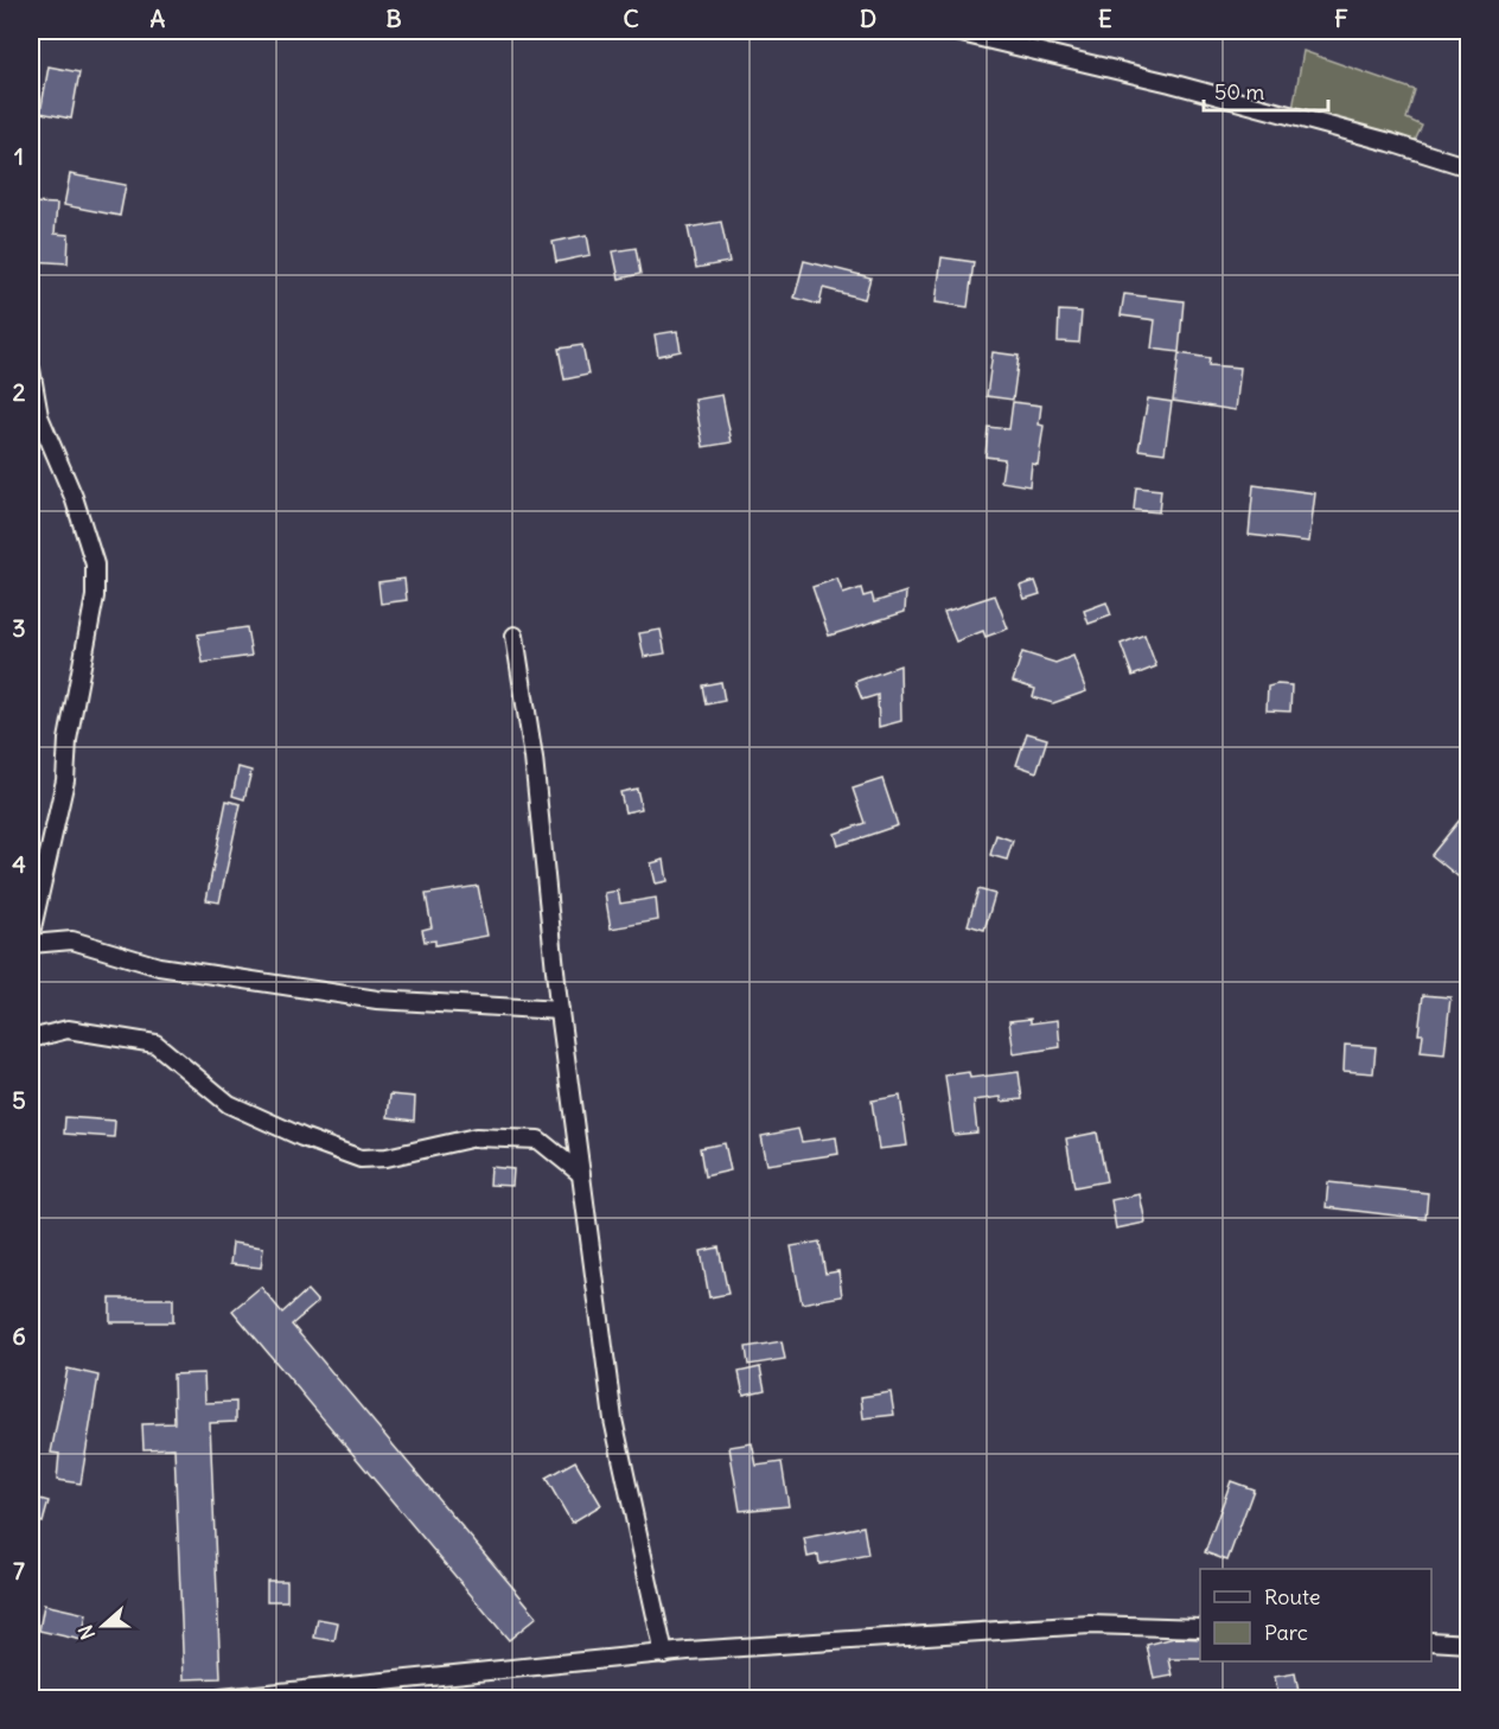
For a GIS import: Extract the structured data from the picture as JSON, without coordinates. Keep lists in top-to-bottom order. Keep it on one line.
{"legend":["Route","Parc"],"scale_bar":"50 m","north":"left","grid":{"columns":["A","B","C","D","E","F"],"rows":["1","2","3","4","5","6","7"]}}
